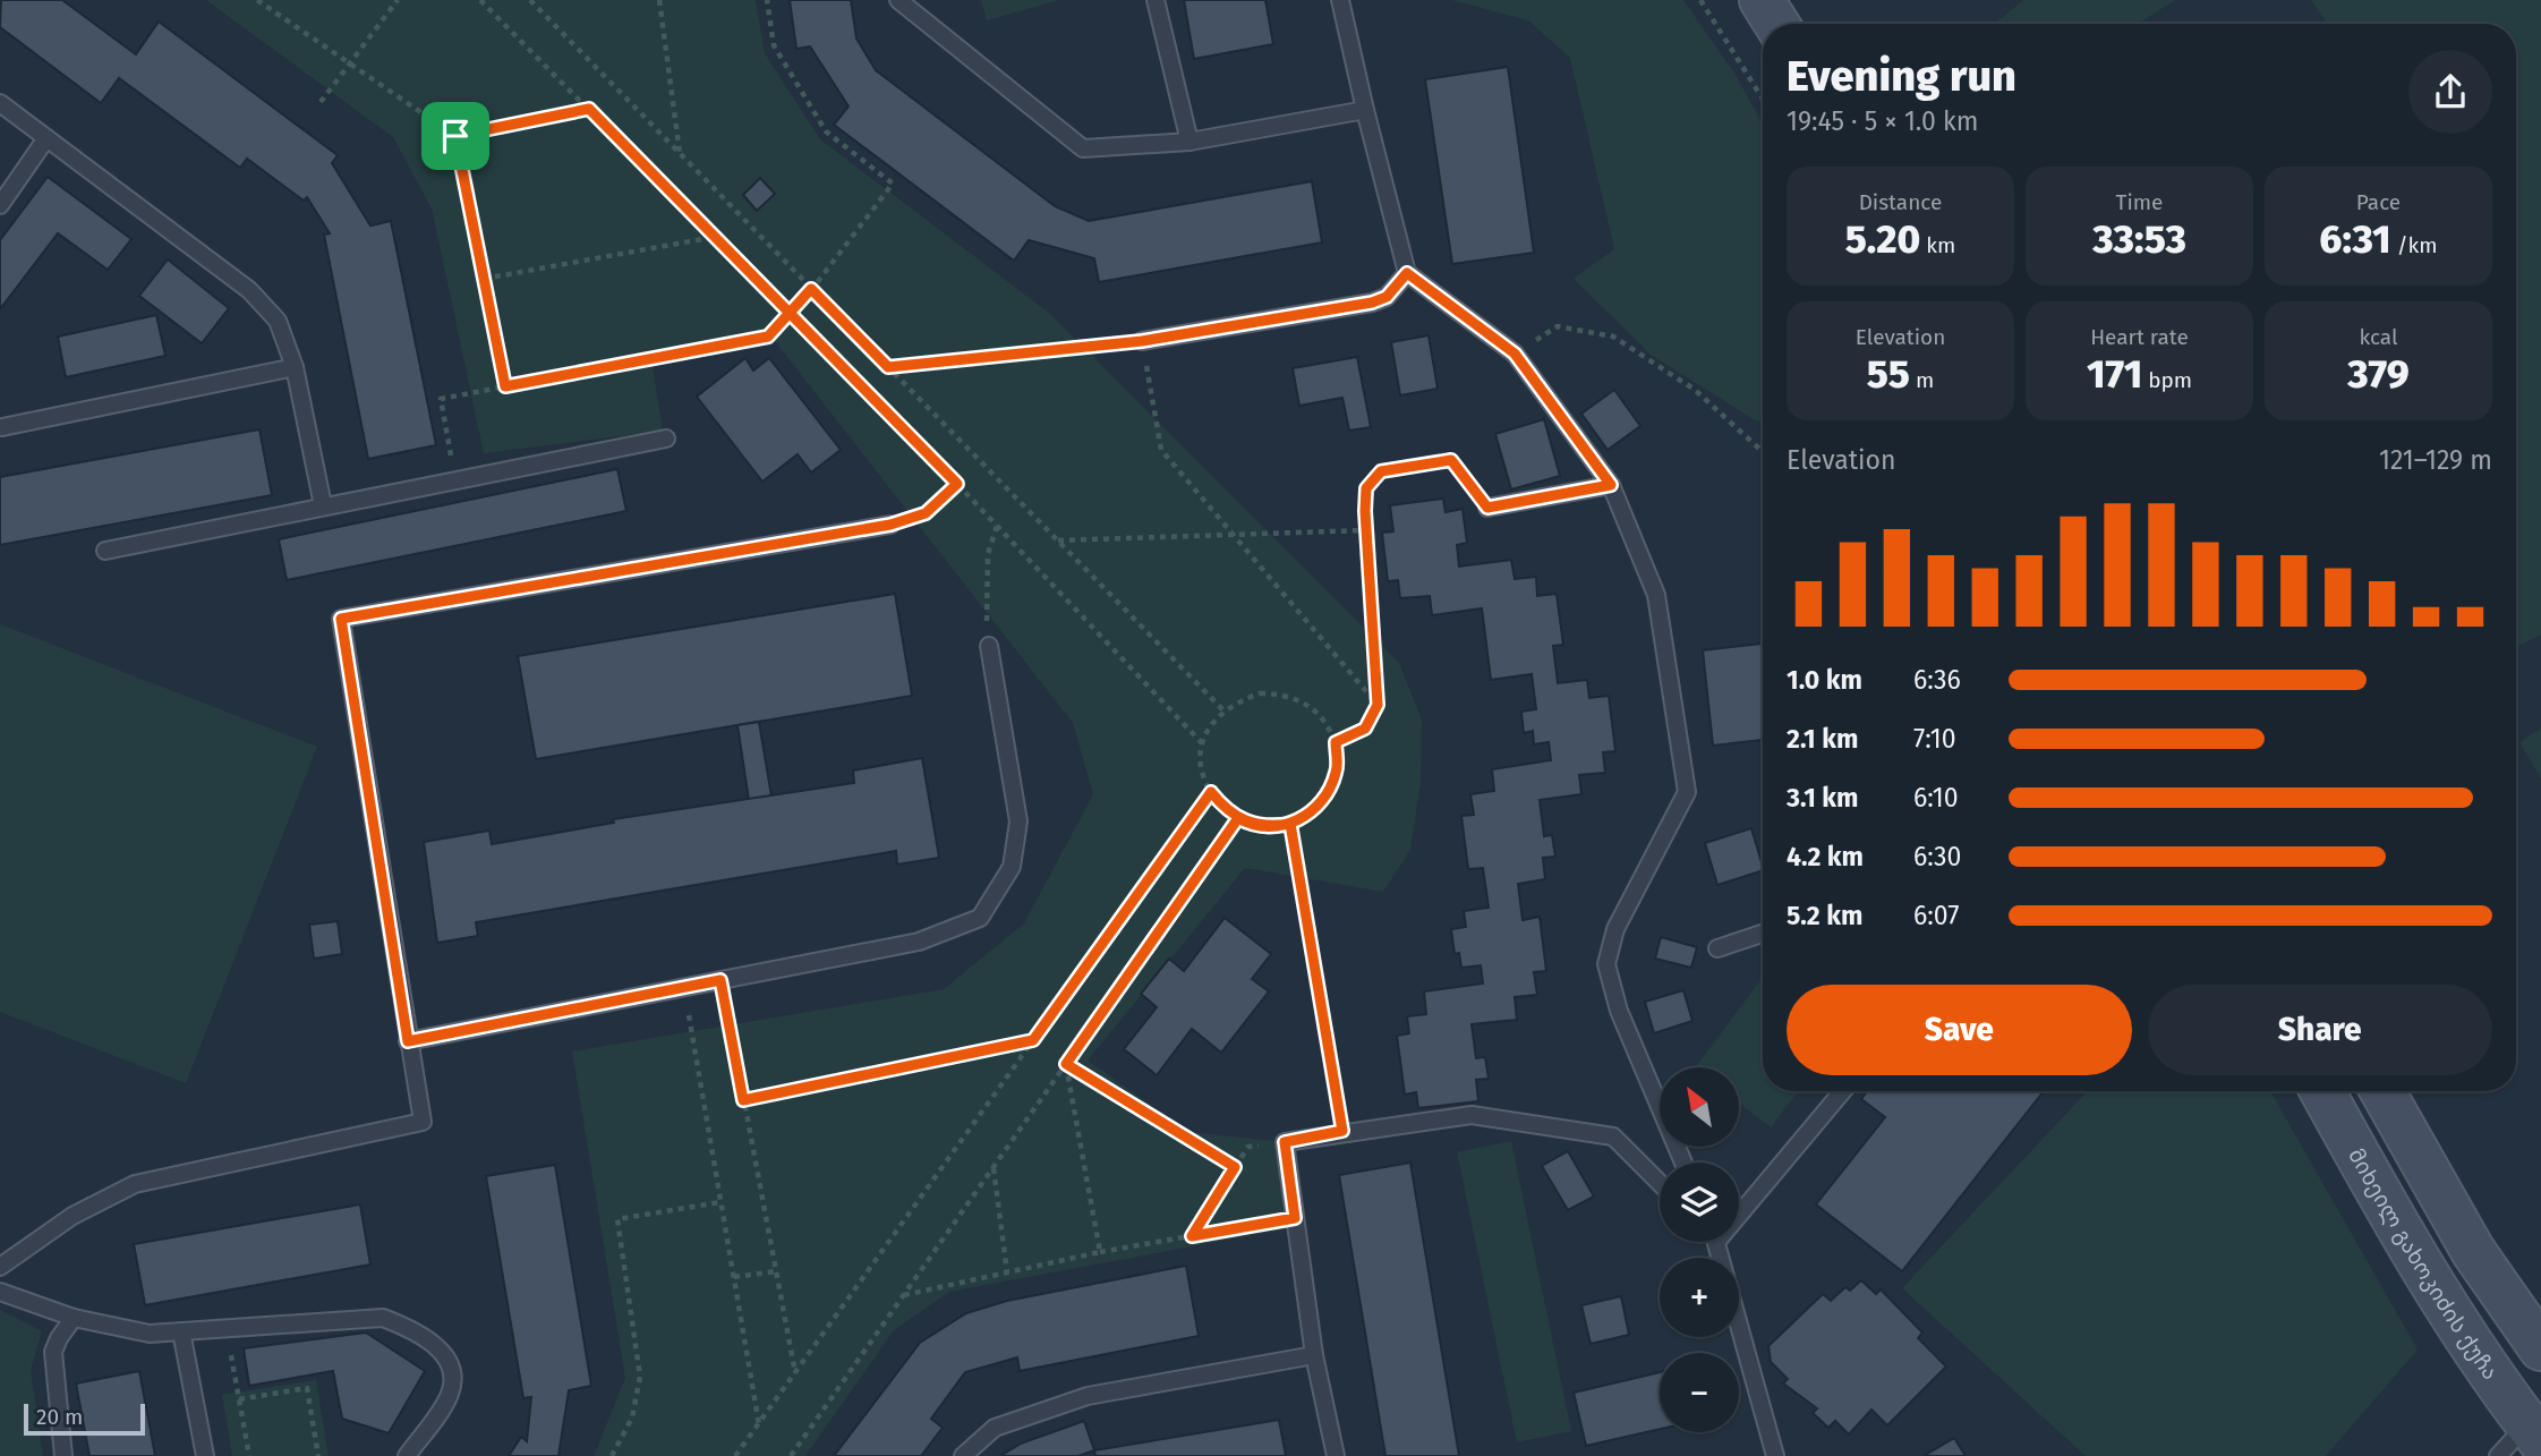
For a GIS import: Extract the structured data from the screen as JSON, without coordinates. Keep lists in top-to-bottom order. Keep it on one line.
{"streets":{"street":["მიხეილ გახოკიძის ქუჩა"]},"scale_bar":"20 m","north":"top left","page":{"heading":["Evening run","19:45 · 5 × 1.0 km"],"stats":[["Distance","5.20 km"],["Time","33:53"],["Pace","6:31 /km"],["Elevation","55 m"],["Heart rate","171 bpm"],["kcal","379"]],"chart":["Elevation","121–129 m"],"list":[{"name":"1.0 km","note":"6:36"},{"name":"2.1 km","note":"7:10"},{"name":"3.1 km","note":"6:10"},{"name":"4.2 km","note":"6:30"},{"name":"5.2 km","note":"6:07"}],"buttons":["Save","Share"],"map_buttons":["+","−"],"scale":"20 m"}}
